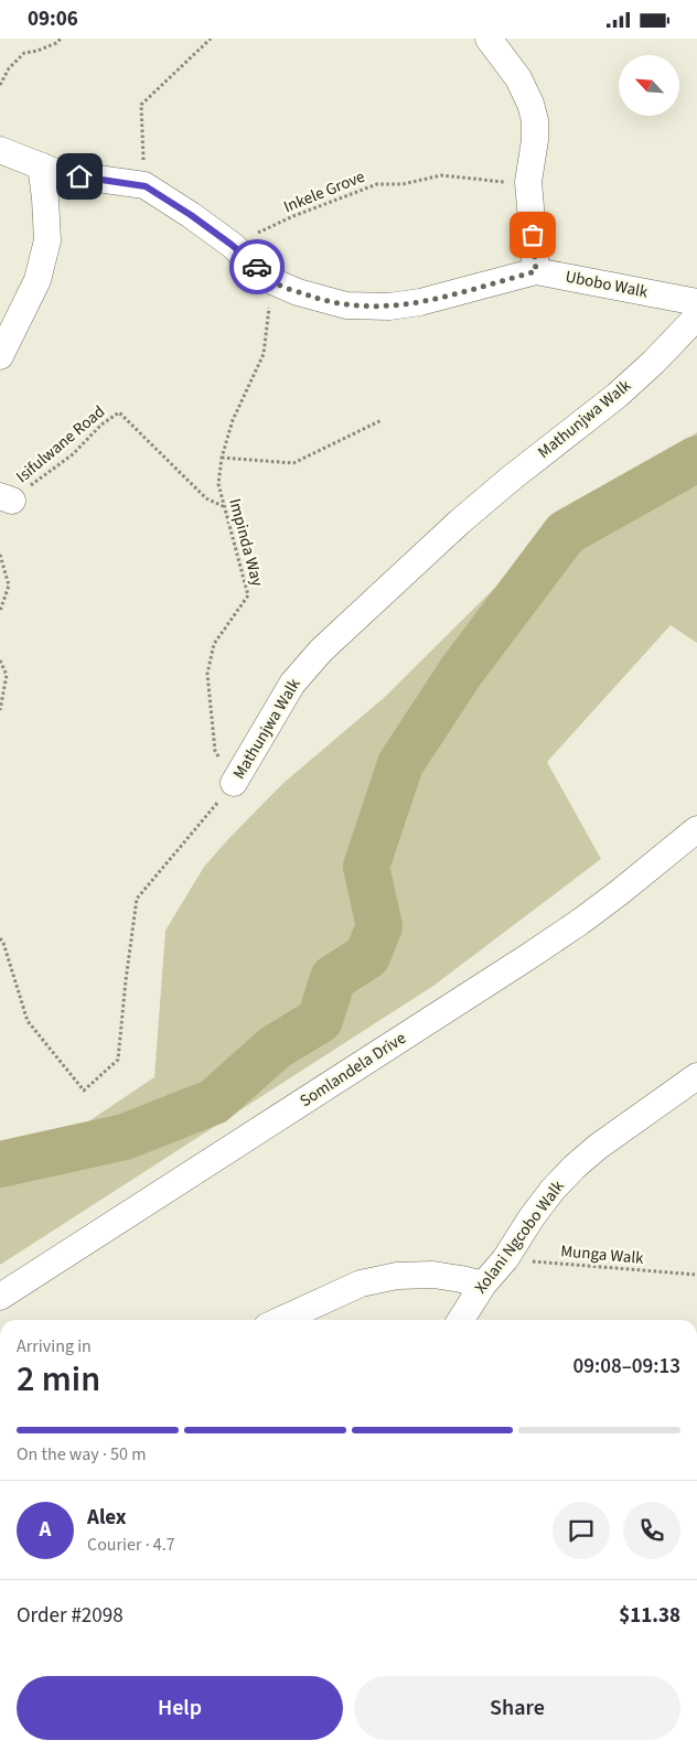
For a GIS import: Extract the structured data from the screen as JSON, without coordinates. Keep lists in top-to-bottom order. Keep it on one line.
{"streets":{"street":["Ubobo Walk","Mathunjwa Walk","Somlandela Drive","Xolani Ngcobo Walk"],"path":["Inkele Grove","Isifulwane Road","Impinda Way","Munga Walk"]},"crossings":[["Inkele Grove","Ubobo Walk"],["Ubobo Walk","Impinda Way"],["Mathunjwa Walk","Impinda Way"],["Isifulwane Road","Impinda Way"],["Xolani Ngcobo Walk","Munga Walk"]],"north":"top left","page":{"status":"09:06","heading":["2 min","Arriving in","09:08–09:13"],"panel":["Alex","Courier · 4.7","Order #2098","$11.38"],"bar":"On the way · 50 m","round":"A","buttons":["Help","Share"]}}
